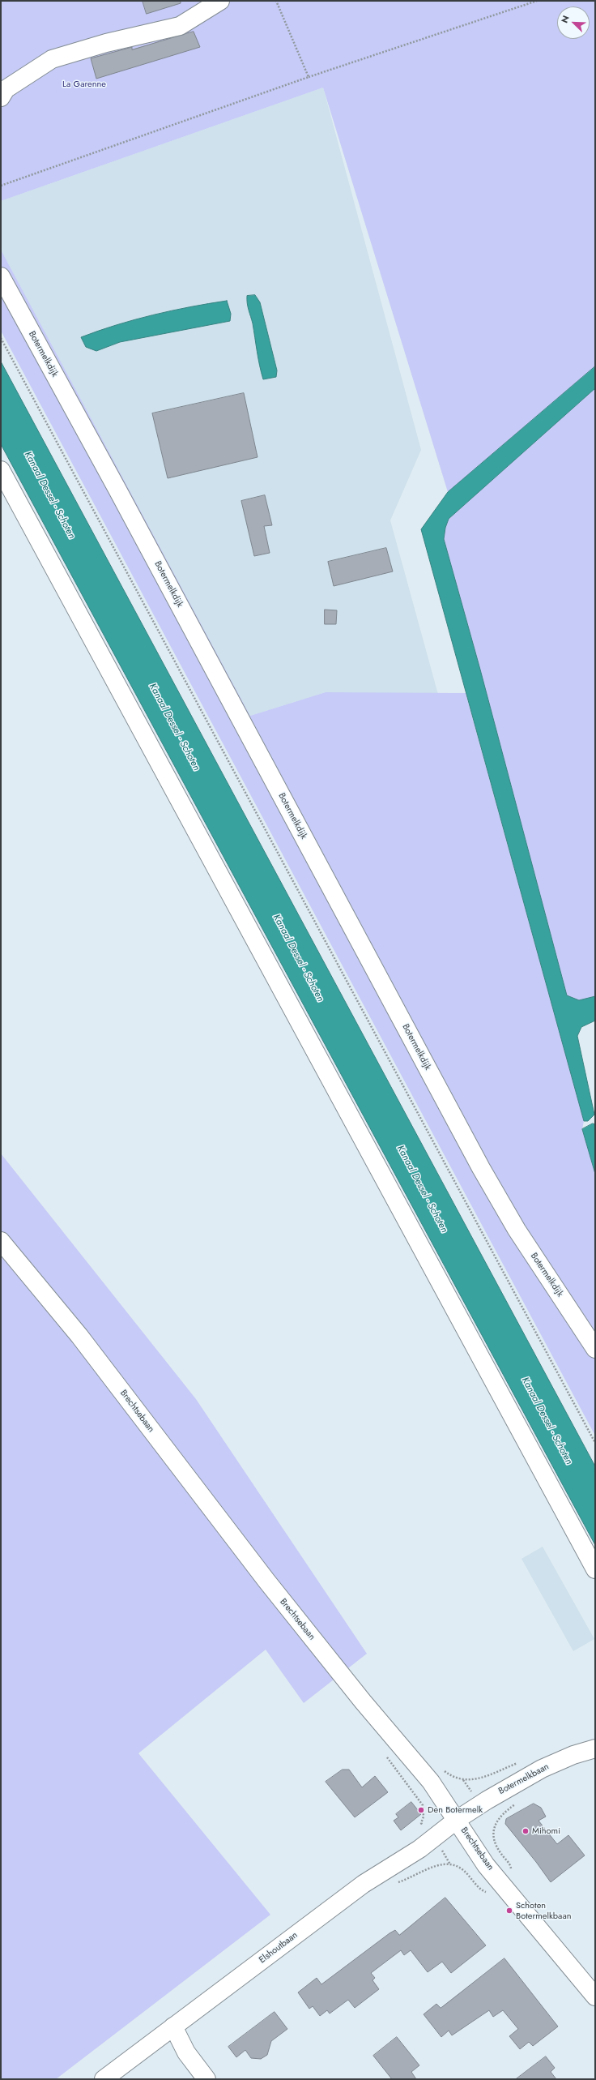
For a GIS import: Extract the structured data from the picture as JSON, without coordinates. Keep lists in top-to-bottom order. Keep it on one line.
{"streets":{"main road":["Botermelkdijk","Brechtsebaan","Botermelkbaan","Elshoutbaan"]},"crossings":[["Brechtsebaan","Botermelkbaan"],["Brechtsebaan","Elshoutbaan"],["Botermelkbaan","Elshoutbaan"]],"water":["Kanaal Dessel - Schoten"],"parks":["La Garenne"],"places":["Den Botermelk","Mihomi","Schoten Botermelkbaan"],"north":"top left"}
